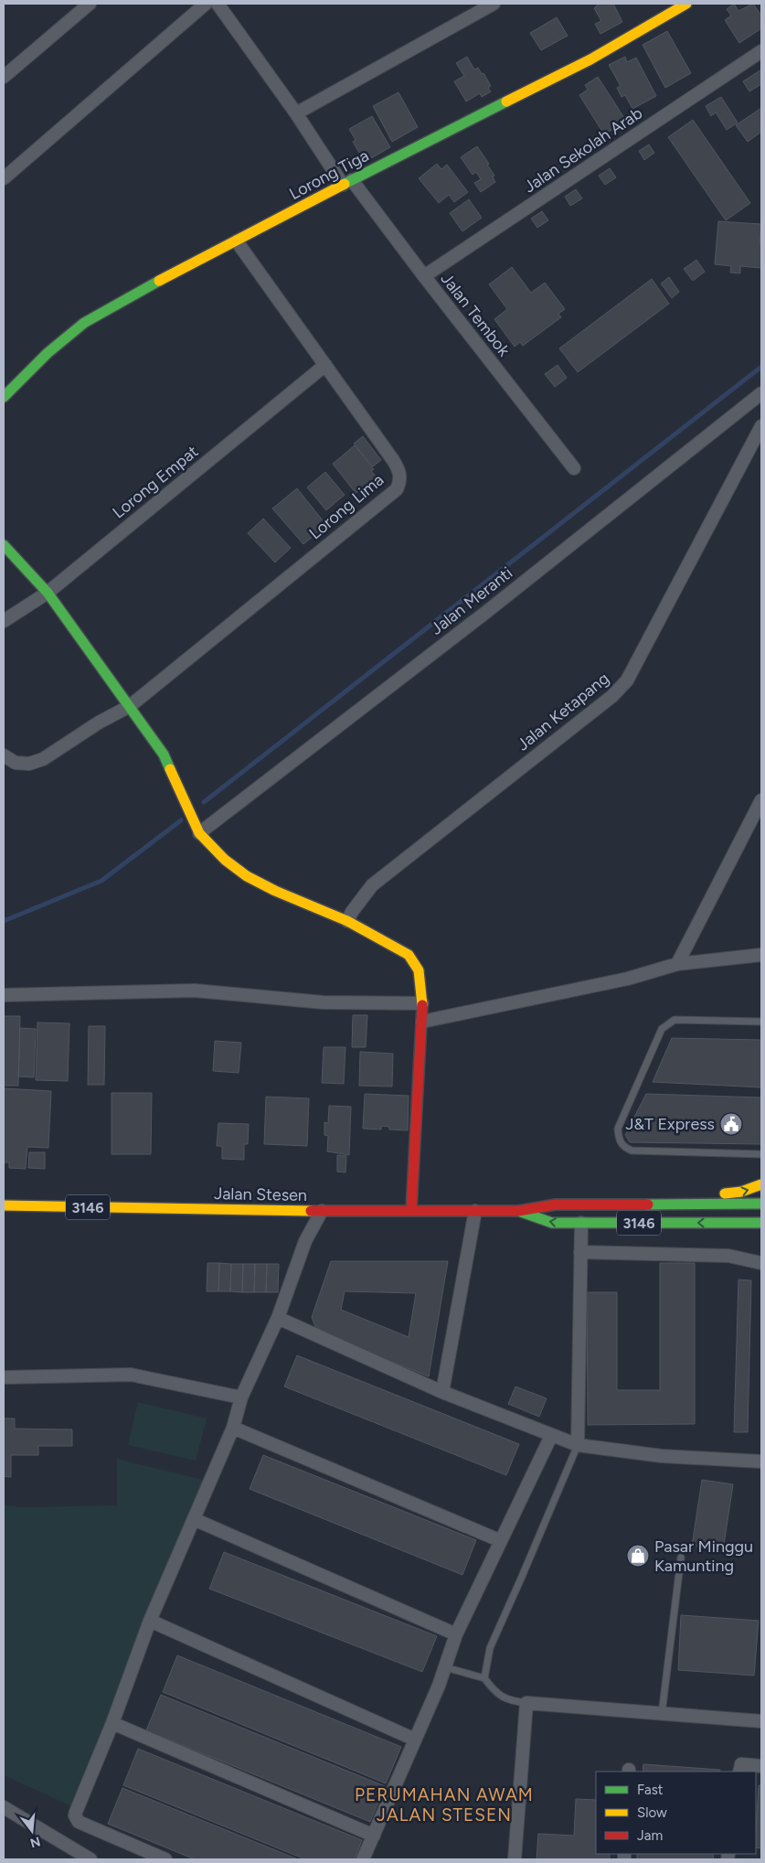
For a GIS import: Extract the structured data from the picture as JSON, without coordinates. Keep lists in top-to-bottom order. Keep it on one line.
{"streets":{"street":["Jalan Sekolah Arab","Lorong Tiga","Jalan Tembok","Lorong Empat","Lorong Lima","Jalan Meranti","Jalan Ketapang","Jalan Stesen","3146"]},"crossings":[["Jalan Sekolah Arab","Jalan Tembok"],["Lorong Tiga","Jalan Tembok"],["Lorong Tiga","Lorong Lima"],["Lorong Empat","Lorong Lima"],["Jalan Stesen","3146"]],"districts":["PERUMAHAN AWAM JALAN STESEN"],"places":{"public building":["J&T Express"],"shop":["Pasar Minggu Kamunting"]},"legend":["Fast","Slow","Jam"],"north":"bottom"}
